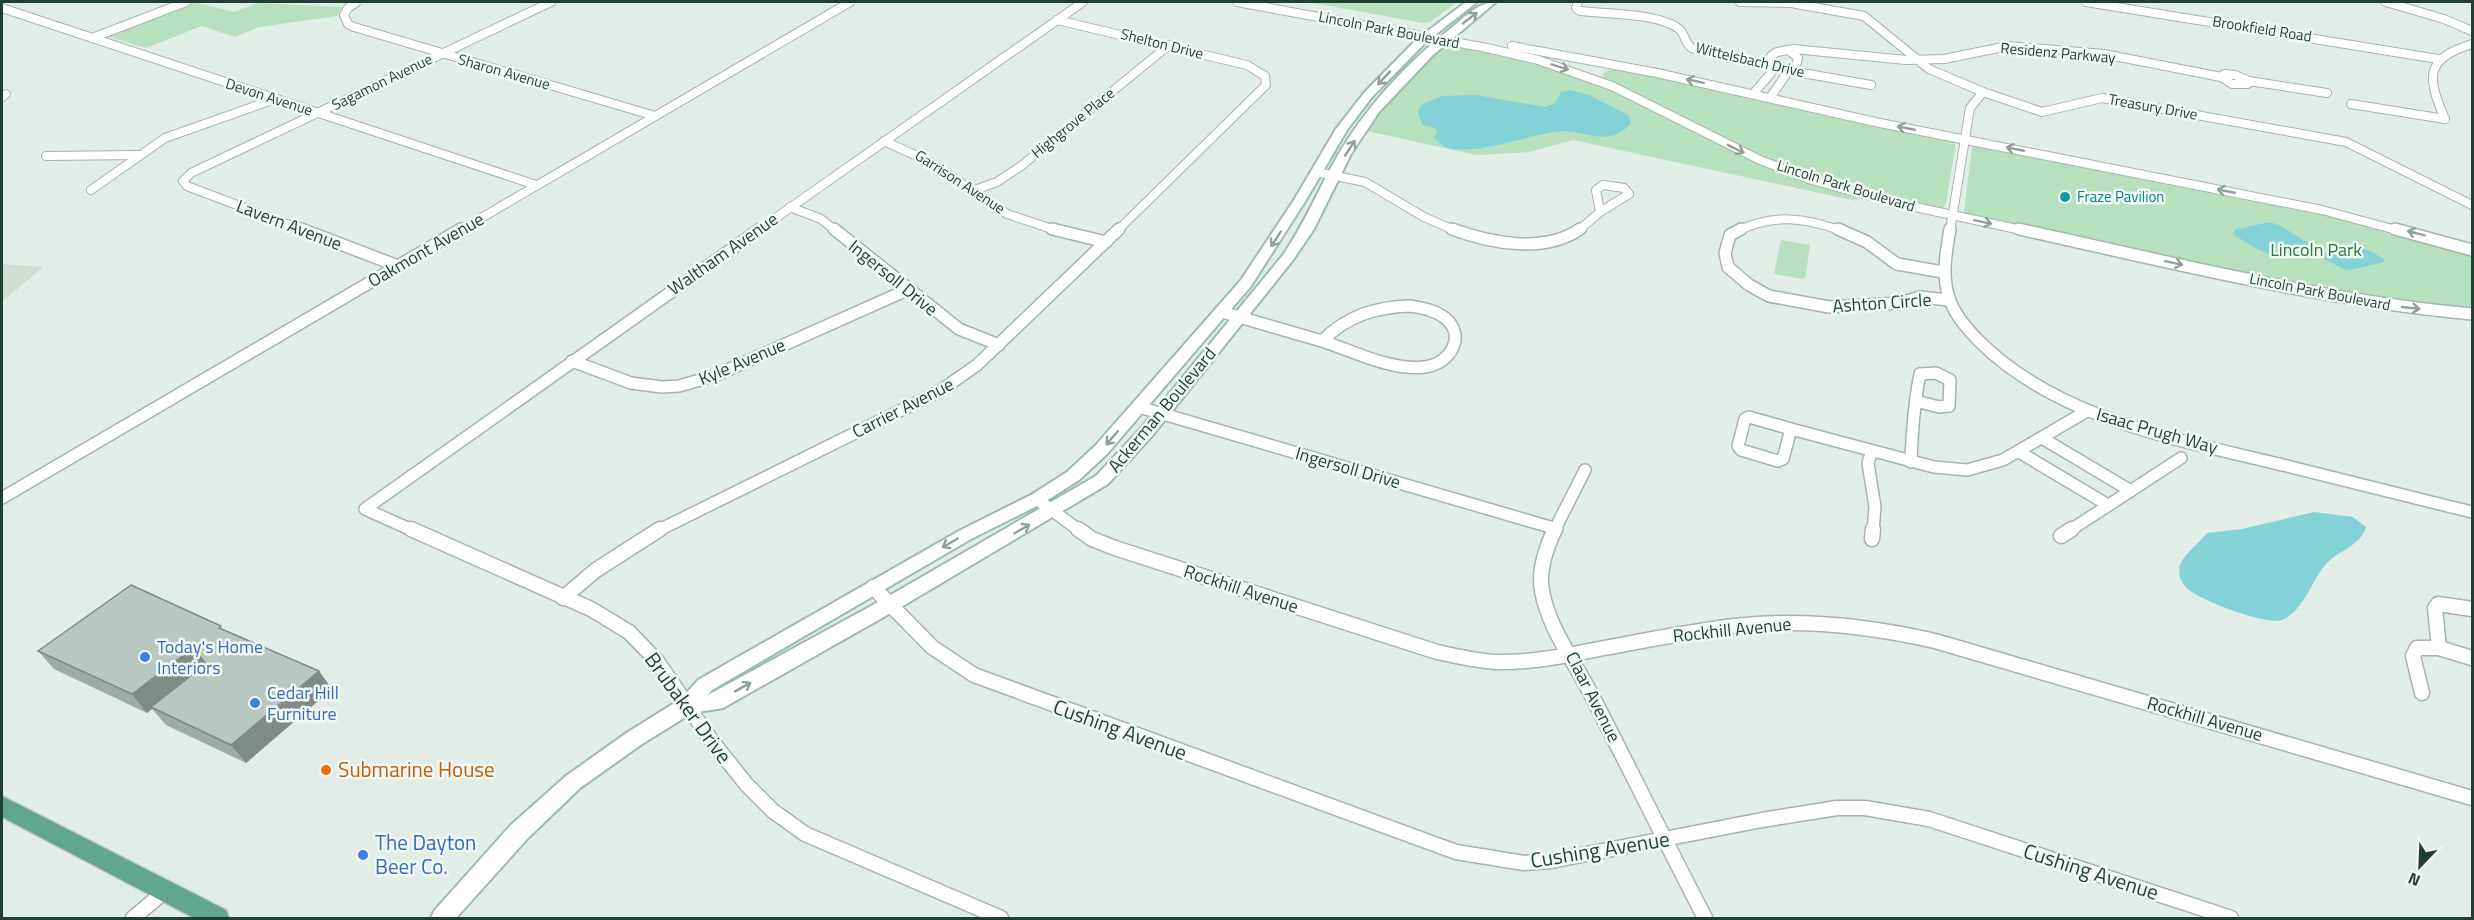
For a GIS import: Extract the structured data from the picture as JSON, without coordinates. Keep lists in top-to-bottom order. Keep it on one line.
{"streets":{"street":["Brookfield Road","Lincoln Park Boulevard","Shelton Drive","Residenz Parkway","Wittelsbach Drive","Sharon Avenue","Sagamon Avenue","Devon Avenue","Treasury Drive","Highgrove Place","Garrison Avenue","Lavern Avenue","Oakmont Avenue","Waltham Avenue","Ingersoll Drive","Ashton Circle","Kyle Avenue","Carrier Avenue","Ackerman Boulevard","Isaac Prugh Way","Rockhill Avenue","Claar Avenue","Brubaker Drive","Cushing Avenue"]},"crossings":[["Lincoln Park Boulevard","Ackerman Boulevard"],["Lincoln Park Boulevard","Isaac Prugh Way"],["Shelton Drive","Highgrove Place"],["Shelton Drive","Waltham Avenue"],["Shelton Drive","Carrier Avenue"],["Residenz Parkway","Wittelsbach Drive"],["Residenz Parkway","Treasury Drive"],["Sharon Avenue","Sagamon Avenue"],["Sharon Avenue","Oakmont Avenue"],["Sagamon Avenue","Devon Avenue"],["Sagamon Avenue","Lavern Avenue"],["Devon Avenue","Oakmont Avenue"],["Treasury Drive","Isaac Prugh Way"],["Highgrove Place","Garrison Avenue"],["Garrison Avenue","Waltham Avenue"],["Garrison Avenue","Carrier Avenue"],["Lavern Avenue","Oakmont Avenue"],["Waltham Avenue","Ingersoll Drive"],["Waltham Avenue","Kyle Avenue"],["Waltham Avenue","Brubaker Drive"],["Ingersoll Drive","Kyle Avenue"],["Ingersoll Drive","Carrier Avenue"],["Ingersoll Drive","Ackerman Boulevard"],["Ingersoll Drive","Claar Avenue"],["Ashton Circle","Isaac Prugh Way"],["Carrier Avenue","Brubaker Drive"],["Ackerman Boulevard","Rockhill Avenue"],["Ackerman Boulevard","Brubaker Drive"],["Ackerman Boulevard","Cushing Avenue"],["Rockhill Avenue","Claar Avenue"],["Claar Avenue","Cushing Avenue"]],"parks":["Lincoln Park"],"places":["Fraze Pavilion","Today's Home Interiors","Cedar Hill Furniture","Submarine House","The Dayton Beer Co."],"north":"bottom left"}
